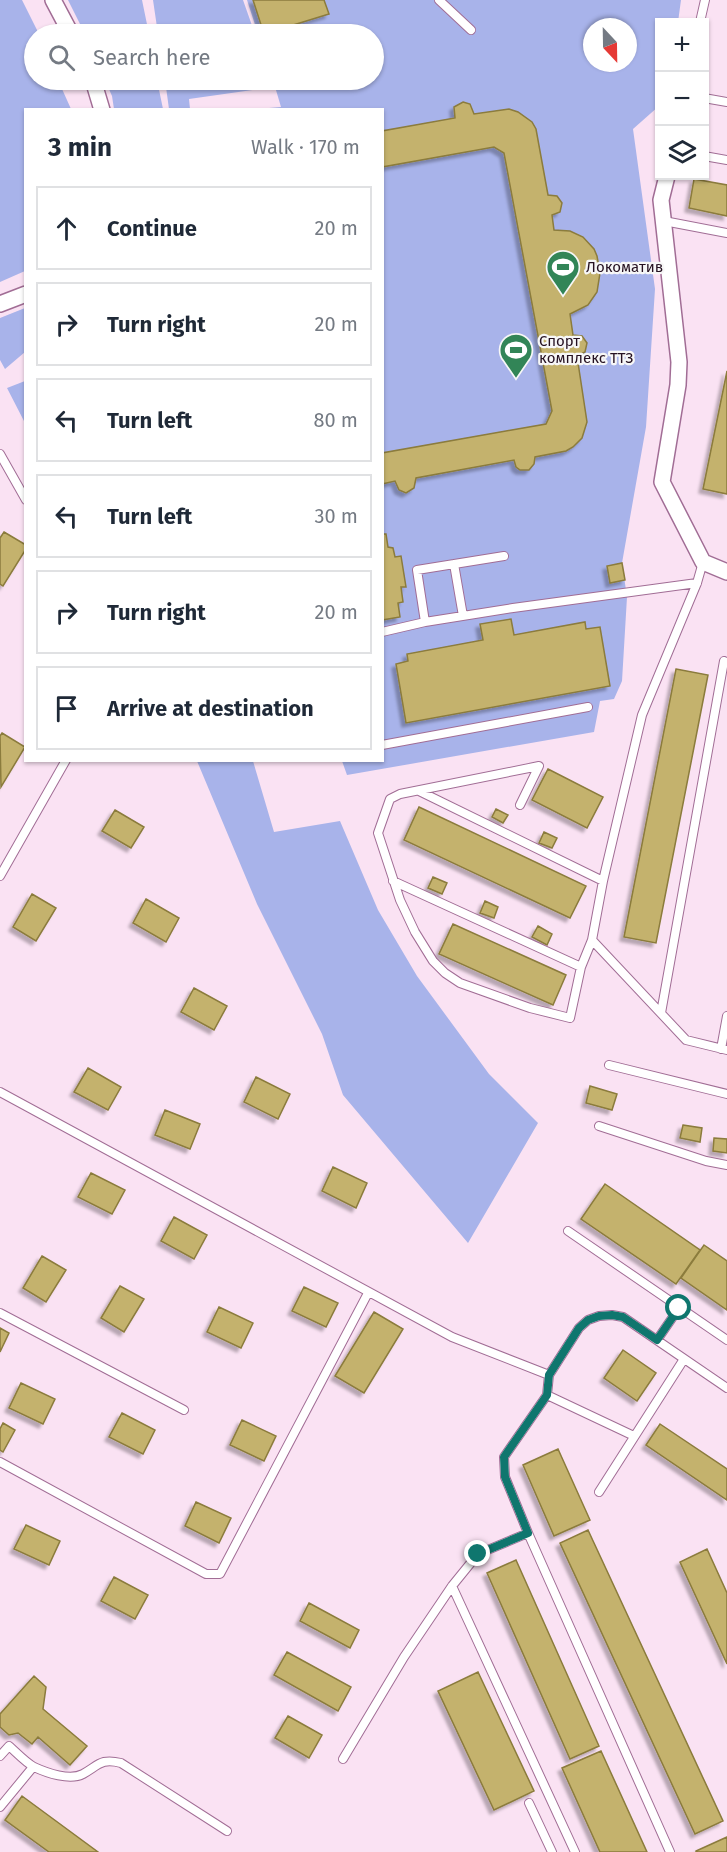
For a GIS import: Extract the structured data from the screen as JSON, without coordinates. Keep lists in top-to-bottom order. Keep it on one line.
{"places":{"sports":["Локоматив","Спорт комплекс ТТЗ"]},"north":"bottom","page":{"map_buttons":["+","−"],"search":"Search here","heading":["3 min","Walk · 170 m"],"list":[["Continue","20 m"],["Turn right","20 m"],["Turn left","80 m"],["Turn left","30 m"],["Turn right","20 m"],"Arrive at destination"]}}
